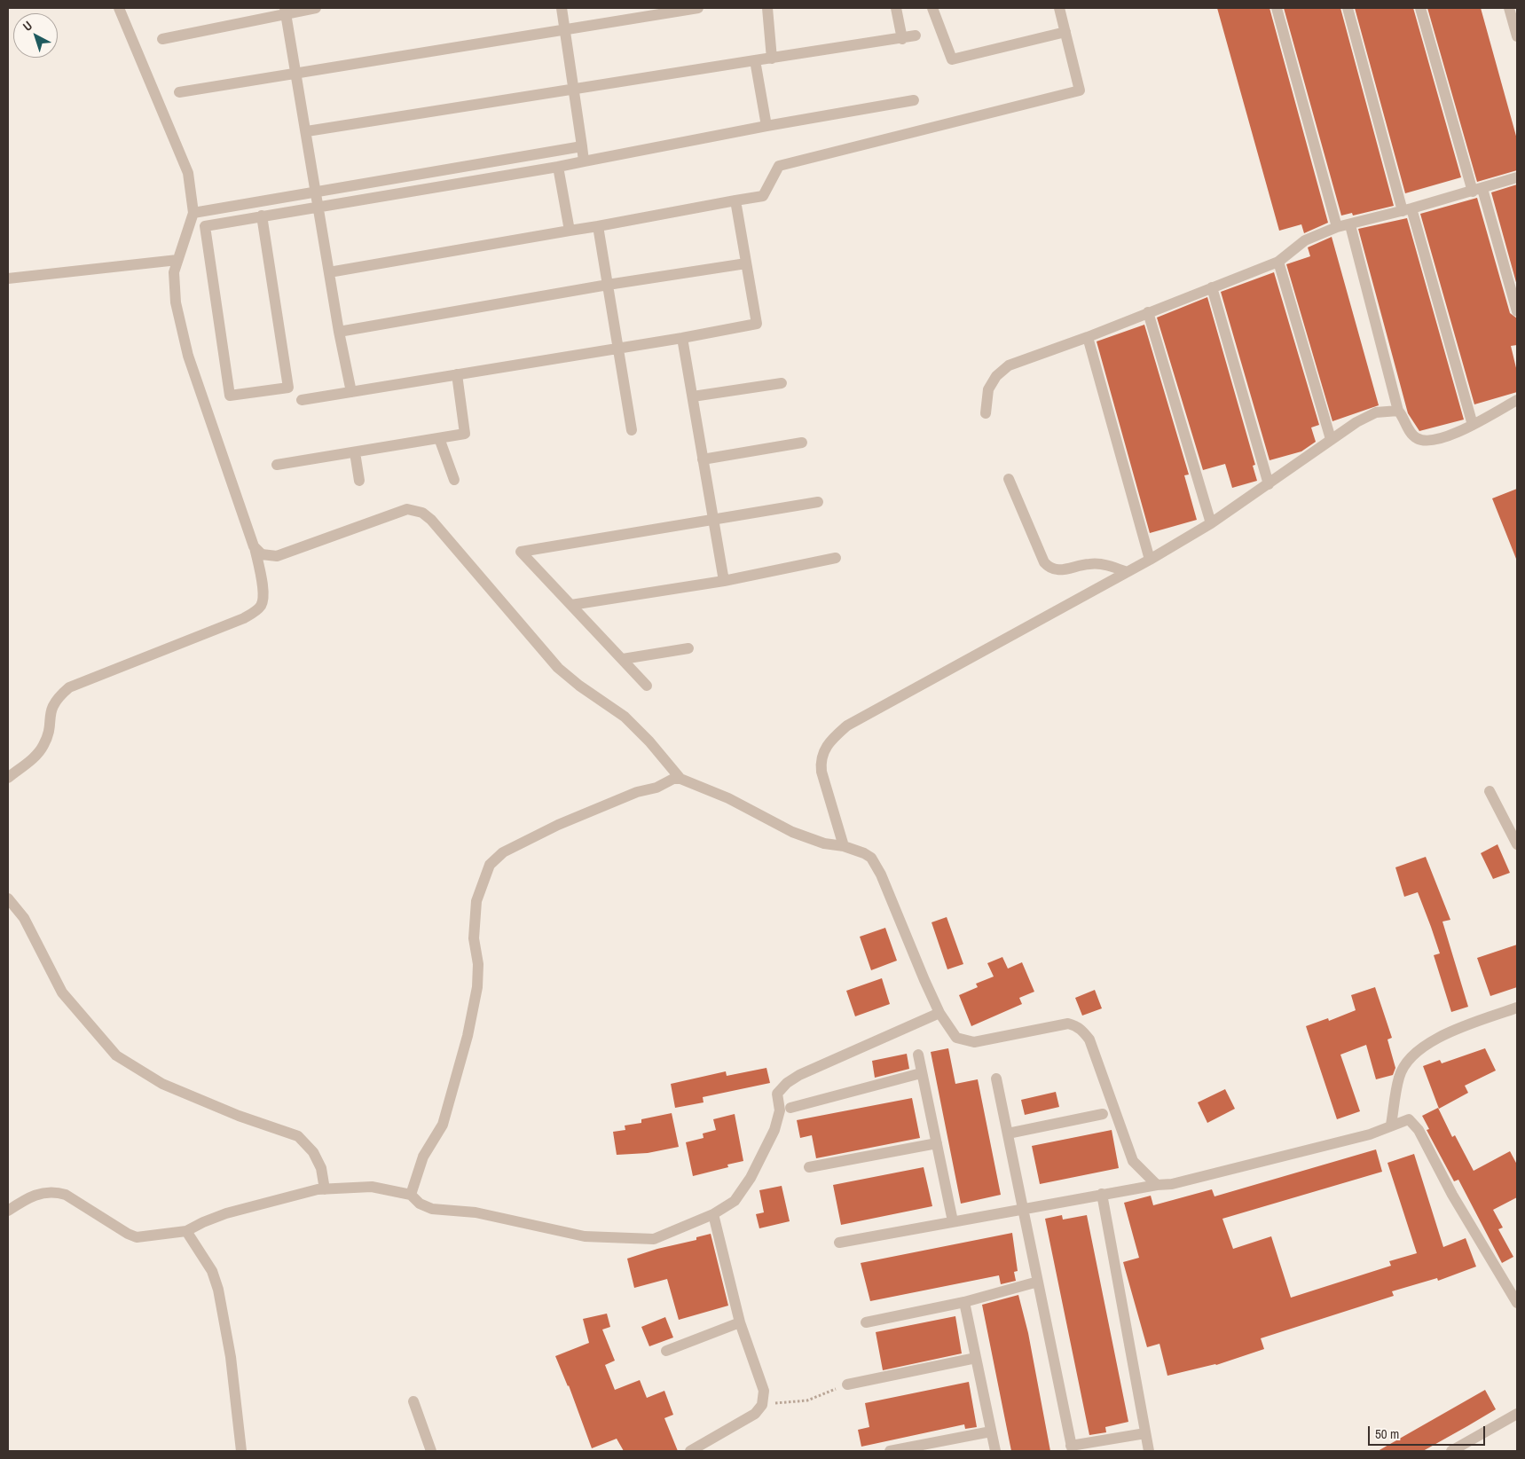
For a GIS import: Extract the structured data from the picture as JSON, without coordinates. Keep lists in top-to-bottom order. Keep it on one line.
{"scale_bar":"50 m","north":"top left"}
